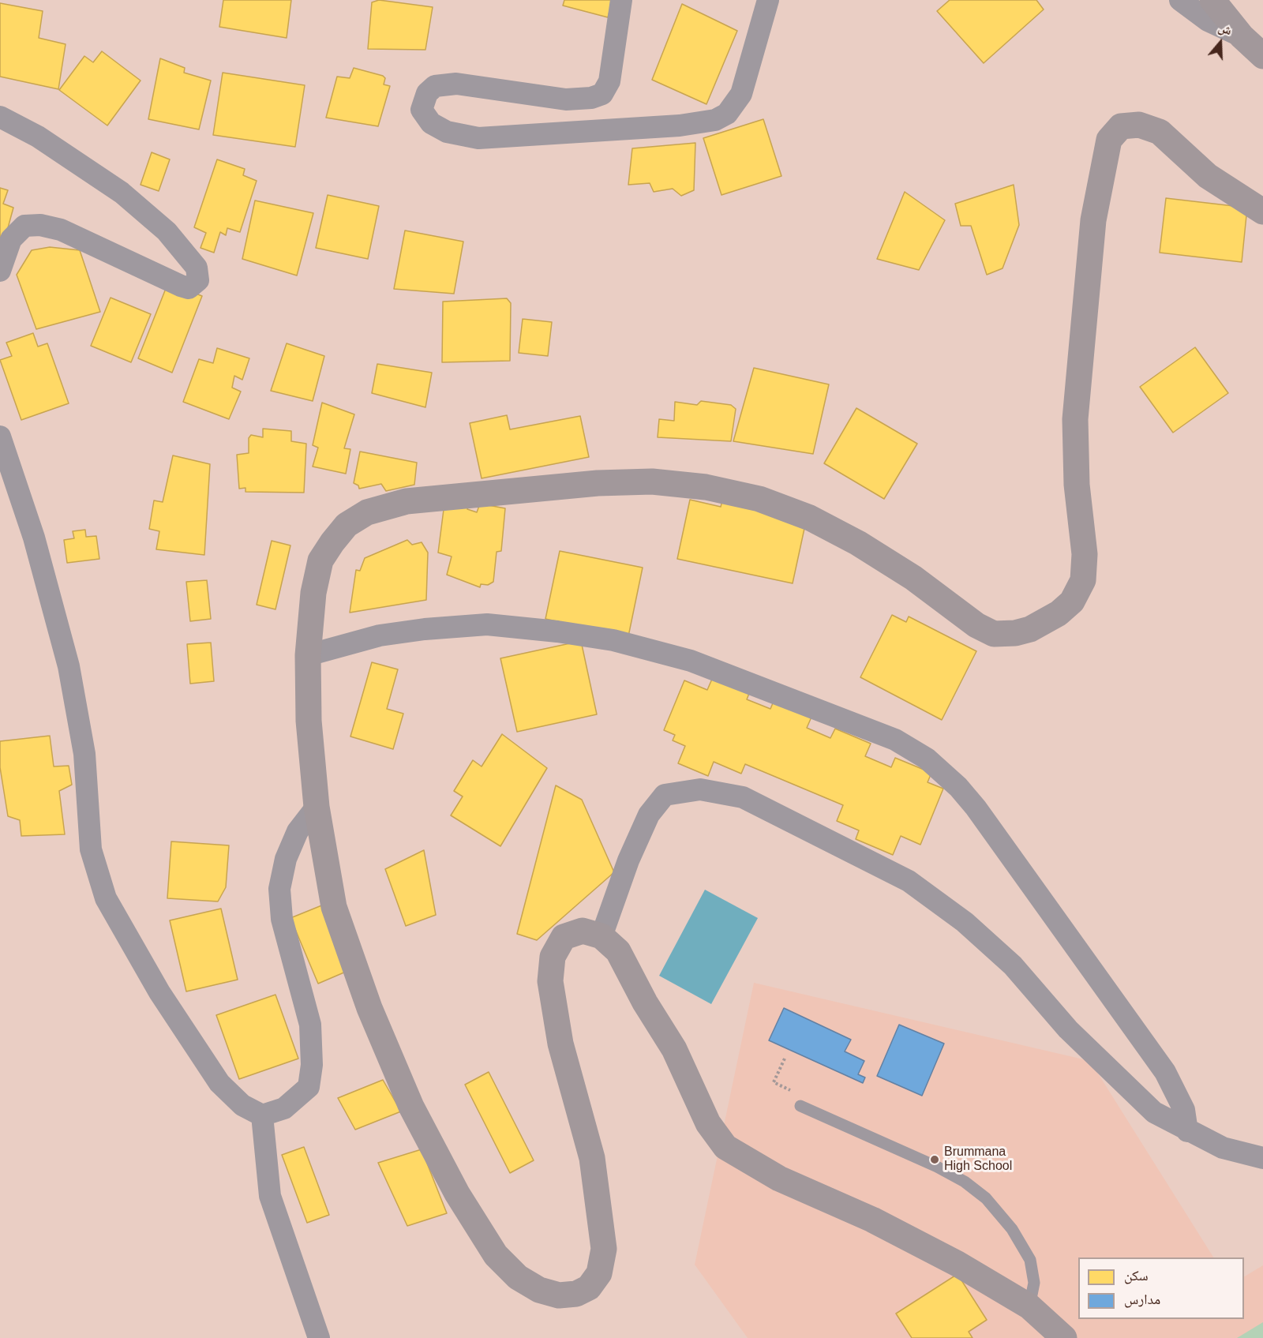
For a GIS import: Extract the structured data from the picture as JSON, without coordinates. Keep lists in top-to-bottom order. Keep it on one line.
{"places":["Brummana High School"],"legend":["سكن","مدارس"],"north":"top"}
